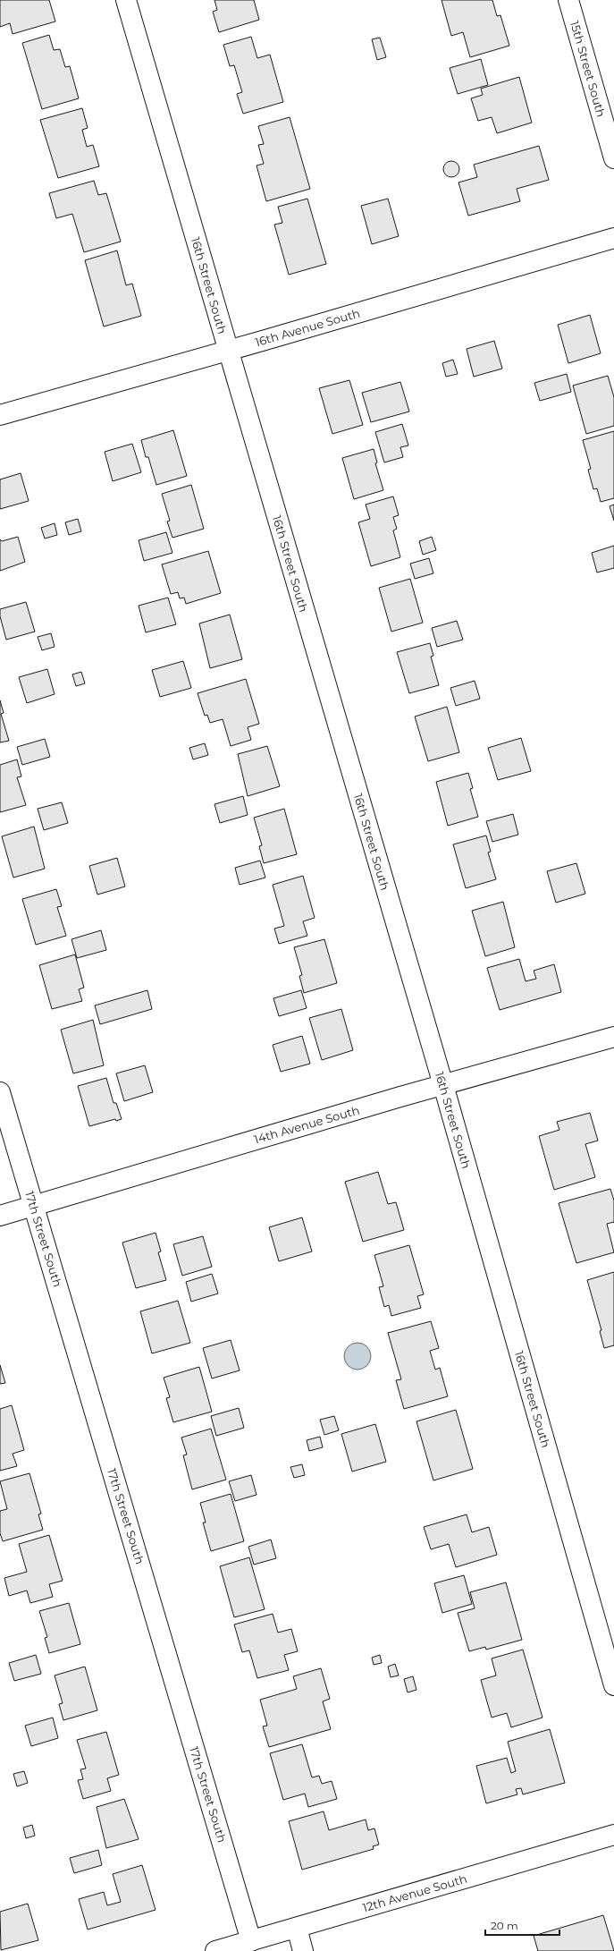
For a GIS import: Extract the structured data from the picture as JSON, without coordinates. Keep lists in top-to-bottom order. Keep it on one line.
{"streets":{"street":["15th Street South","16th Street South","16th Avenue South","14th Avenue South","17th Street South","12th Avenue South"]},"crossings":[["16th Street South","16th Avenue South"],["16th Street South","14th Avenue South"],["14th Avenue South","17th Street South"],["17th Street South","12th Avenue South"]],"scale_bar":"20 m"}
